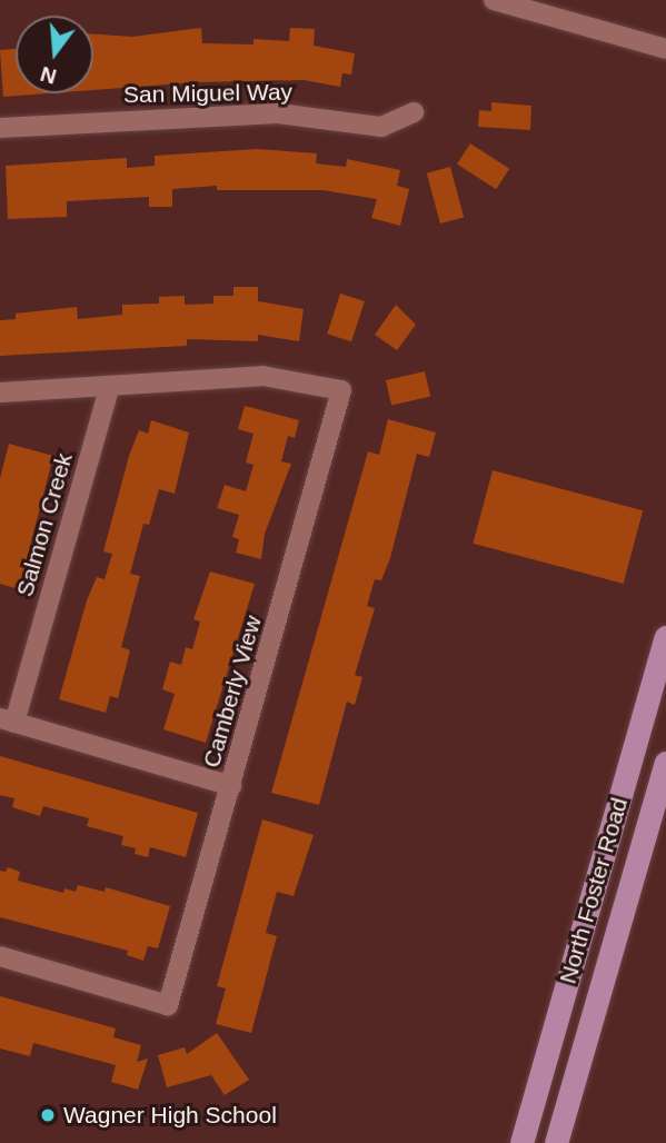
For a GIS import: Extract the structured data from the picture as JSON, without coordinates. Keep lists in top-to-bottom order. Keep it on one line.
{"streets":{"main road":["North Foster Road"],"street":["San Miguel Way","Salmon Creek","Camberly View"]},"crossings":[["Salmon Creek","Camberly View"]],"places":["Wagner High School"],"north":"bottom"}
